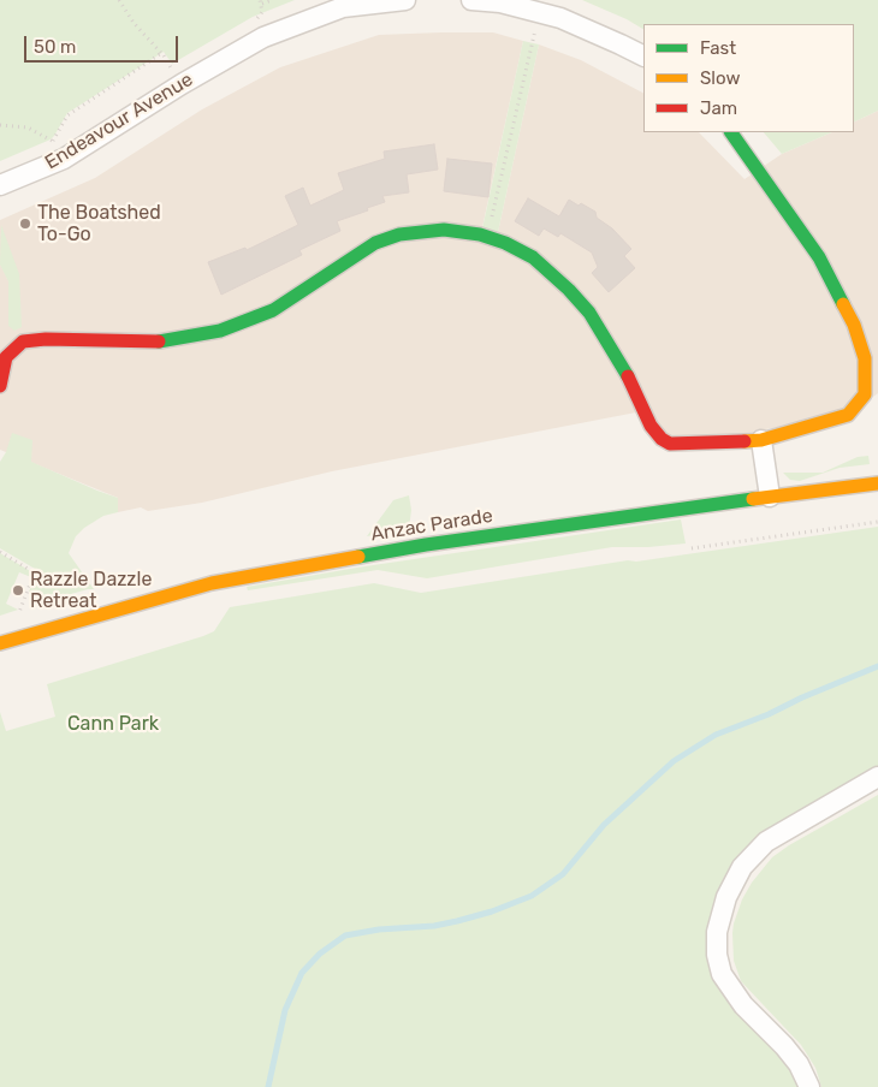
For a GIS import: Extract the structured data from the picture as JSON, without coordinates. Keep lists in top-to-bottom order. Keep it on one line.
{"streets":{"street":["Endeavour Avenue","Anzac Parade"]},"parks":["Cann Park"],"places":["The Boatshed To-Go","Razzle Dazzle Retreat"],"legend":["Fast","Slow","Jam"],"scale_bar":"50 m"}
